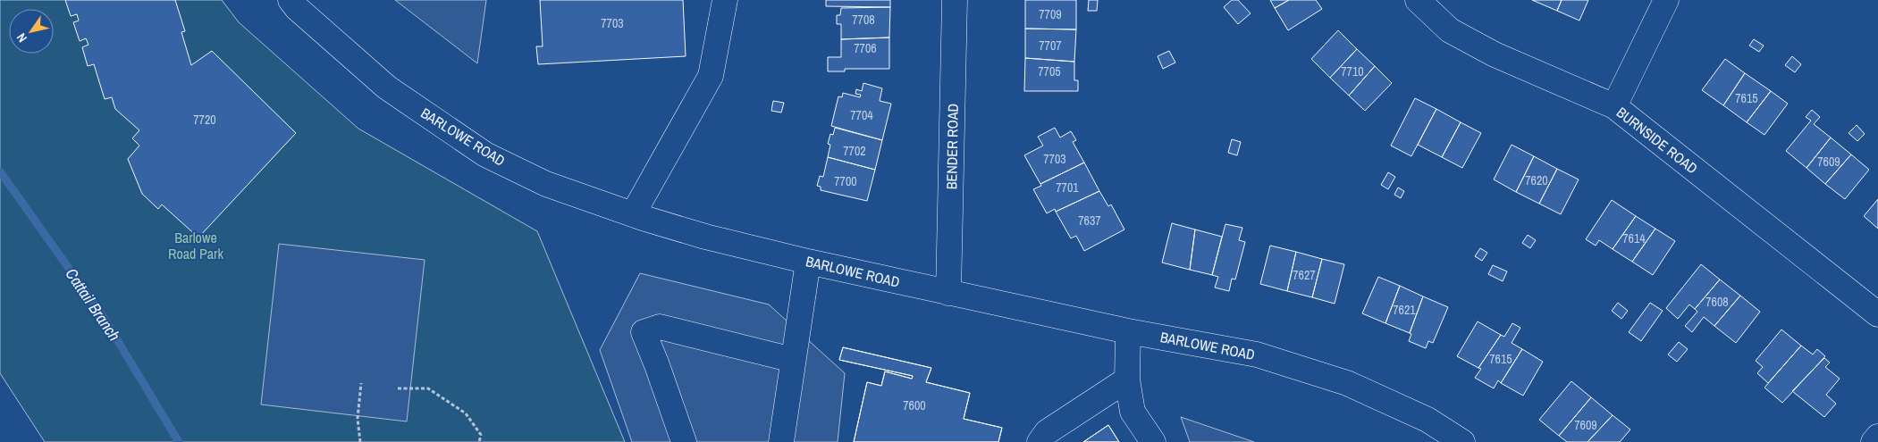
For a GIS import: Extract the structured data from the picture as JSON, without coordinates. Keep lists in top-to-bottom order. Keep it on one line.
{"streets":{"street":["BARLOWE ROAD","BURNSIDE ROAD","BENDER ROAD"]},"crossings":[["BARLOWE ROAD","BENDER ROAD"]],"water":["Cattail Branch"],"parks":["Barlowe Road Park"],"house_numbers":["7709","7708","7703","7707","7706","7705","7710","7615","7704","7720","7702","7703","7609","7620","7700","7701","7637","7614","7627","7608","7621","7615","7600","7609"],"north":"bottom left"}
